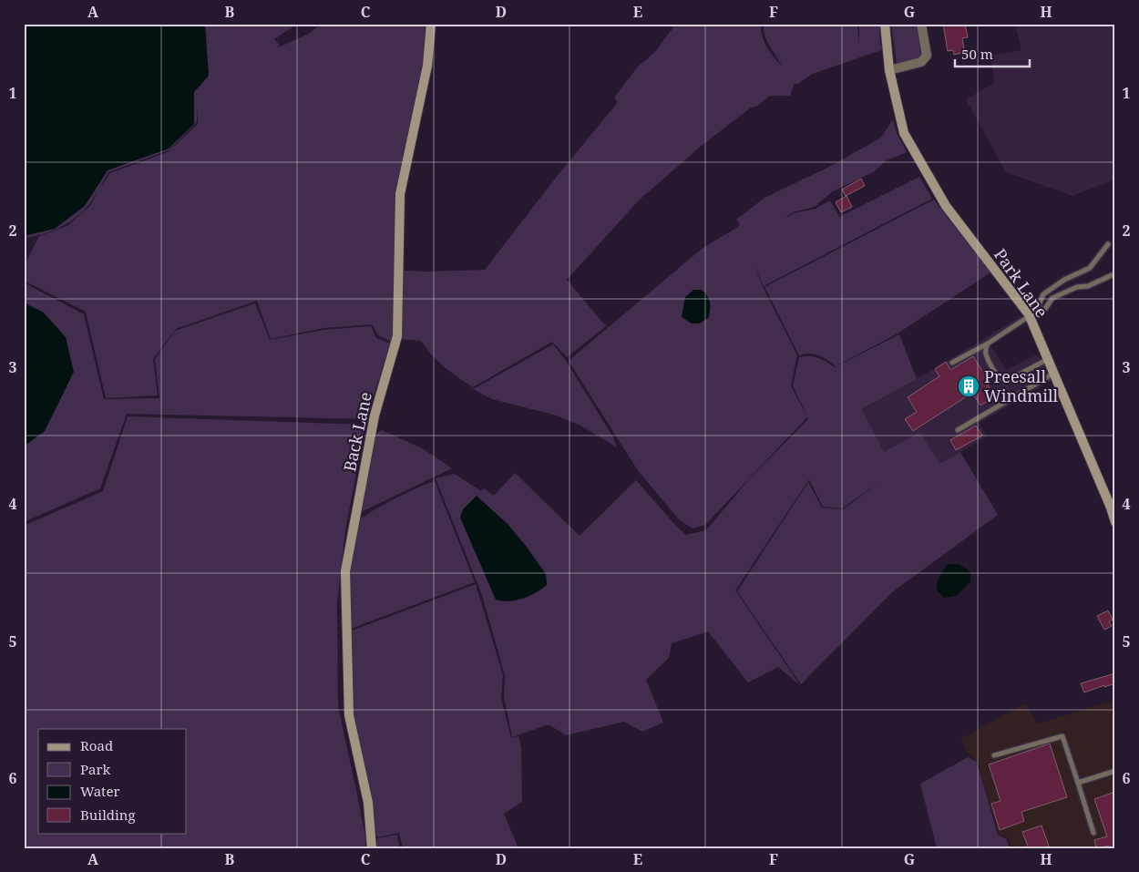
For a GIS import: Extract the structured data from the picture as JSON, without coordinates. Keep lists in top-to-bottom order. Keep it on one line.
{"streets":{"street":["Park Lane","Back Lane"]},"places":{"building":["Preesall Windmill"]},"legend":["Road","Park","Water","Building"],"scale_bar":"50 m","grid":{"columns":["A","B","C","D","E","F","G","H"],"rows":["1","2","3","4","5","6"]}}
